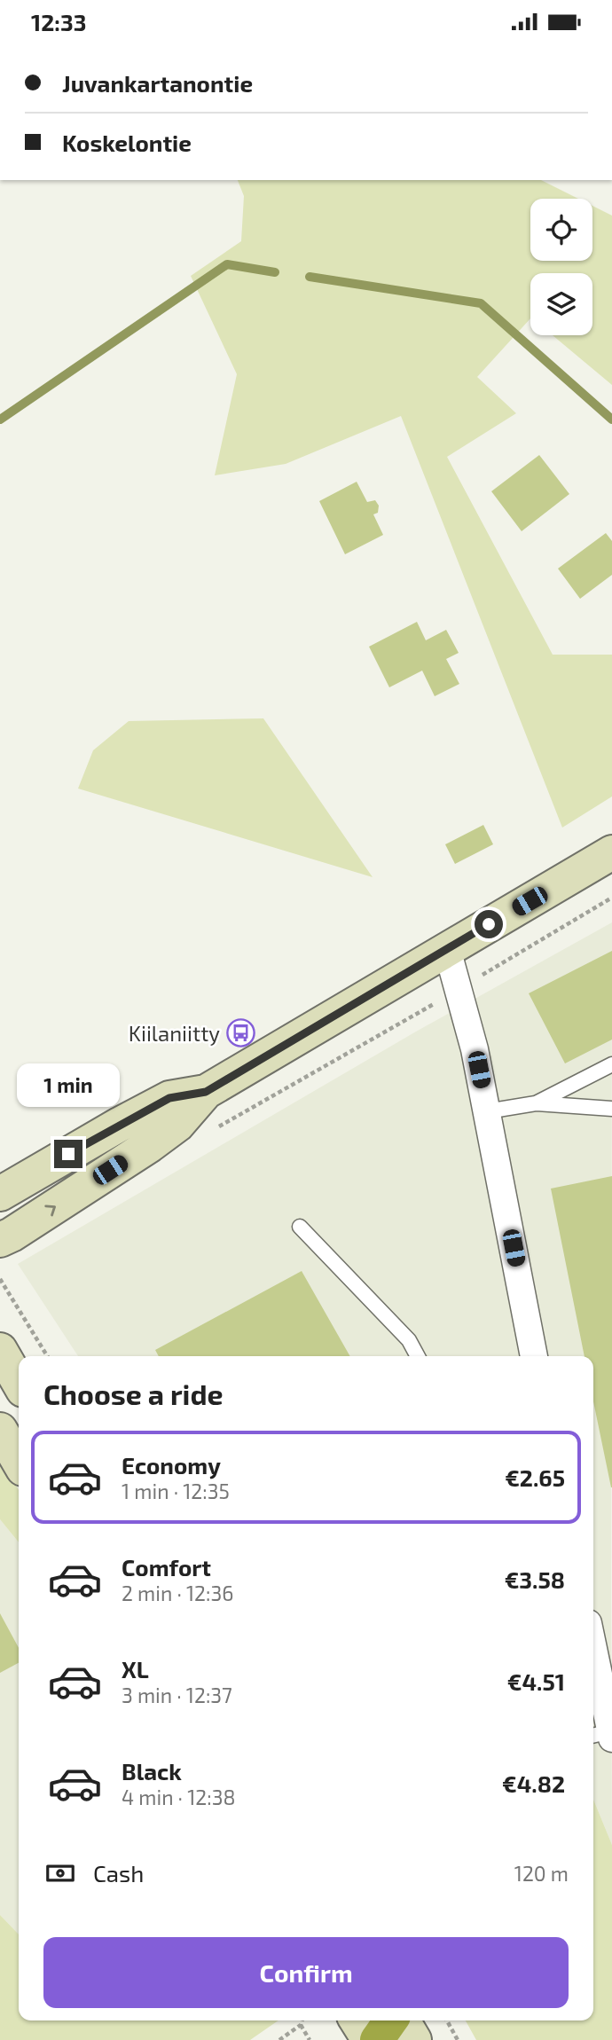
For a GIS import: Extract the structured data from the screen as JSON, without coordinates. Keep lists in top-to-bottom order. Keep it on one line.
{"places":{"bus stop":["Kiilaniitty"]},"page":{"status":"12:33","banner":["Juvankartanontie","Koskelontie"],"bubble":"1 min","heading":"Choose a ride","list":[{"name":"Economy","note":"1 min · 12:35","value":"€2.65"},{"name":"Comfort","note":"2 min · 12:36","value":"€3.58"},{"name":"XL","note":"3 min · 12:37","value":"€4.51"},{"name":"Black","note":"4 min · 12:38","value":"€4.82"}],"pay":["Cash","120 m"],"buttons":"Confirm"}}
